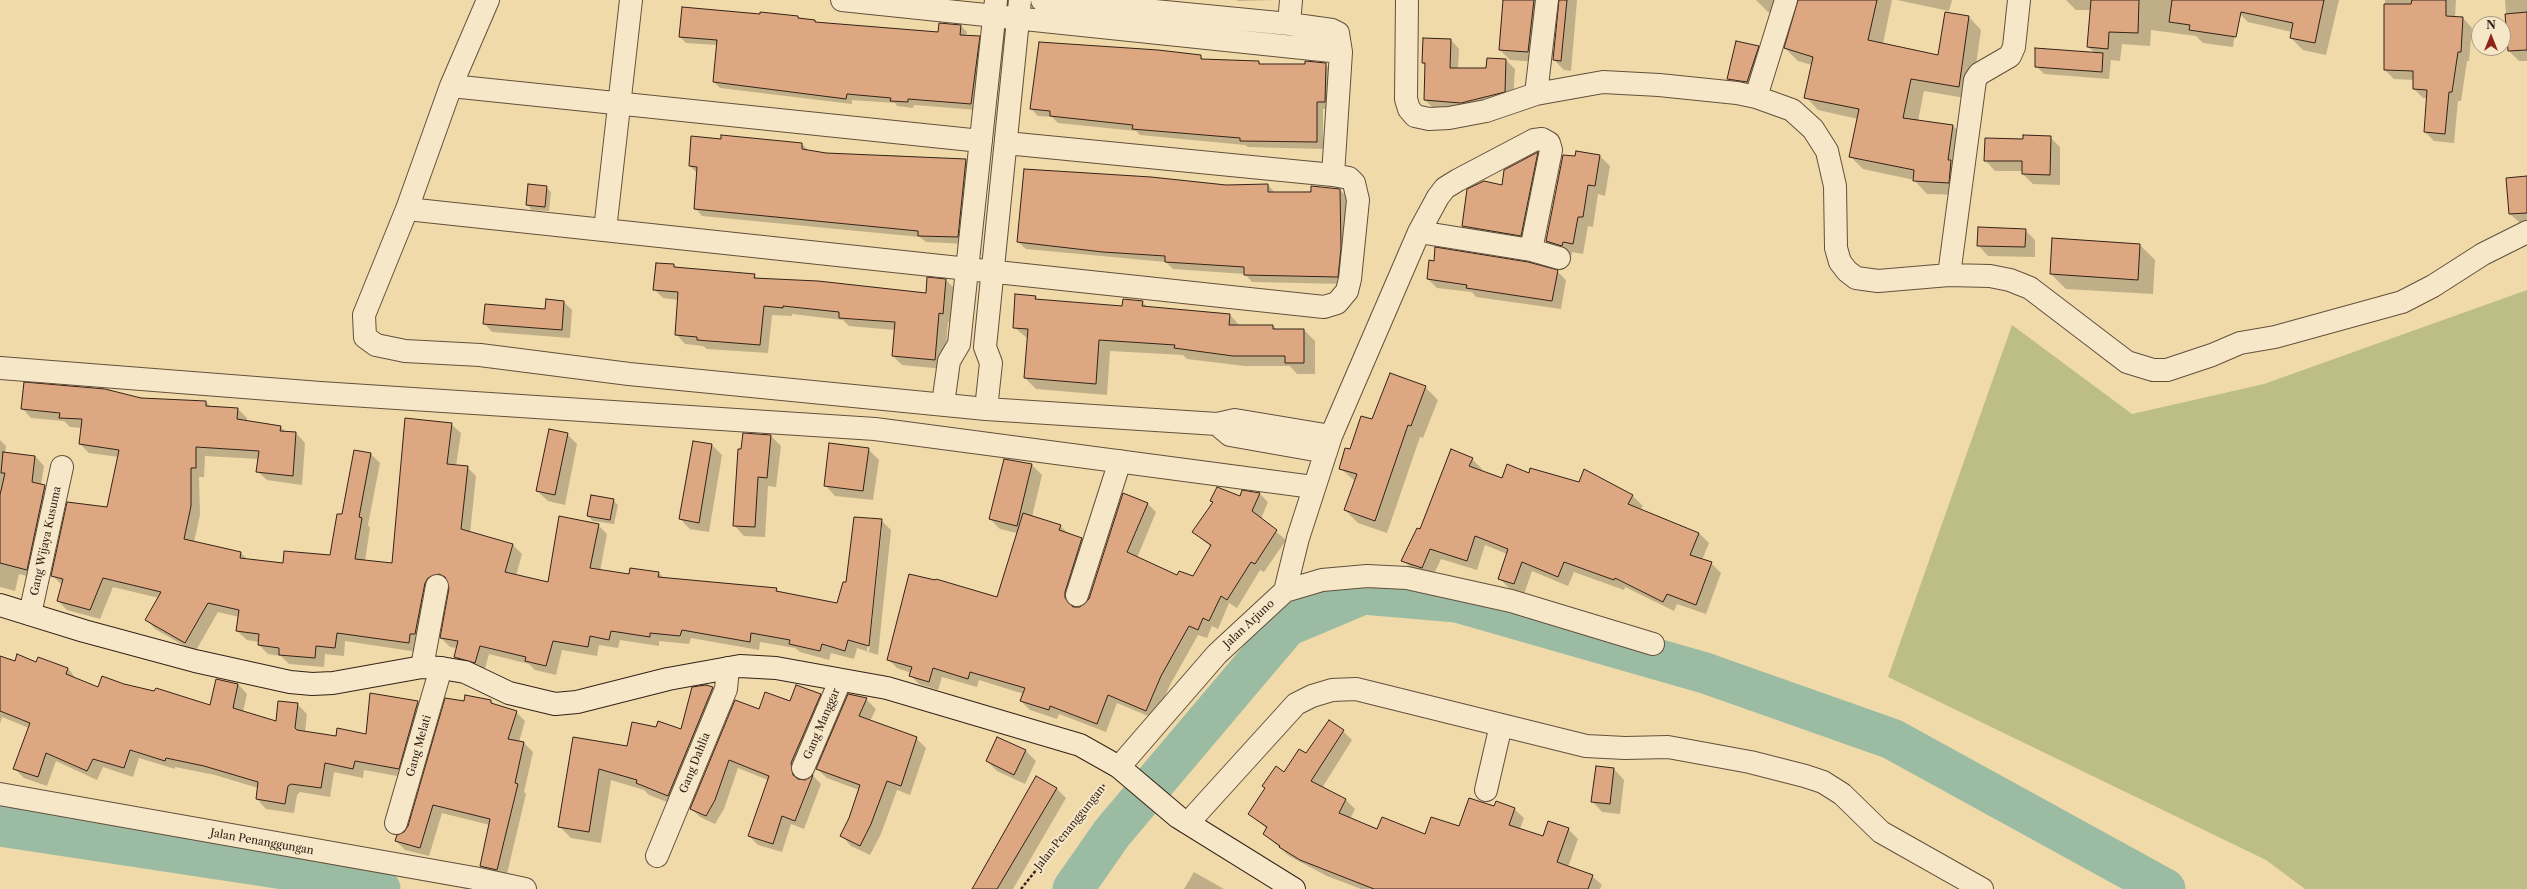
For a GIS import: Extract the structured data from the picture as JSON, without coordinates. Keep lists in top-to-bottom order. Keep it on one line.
{"streets":{"street":["Gang Wijaya Kusuma","Jalan Arjuno","Gang Manggar","Gang Melati","Gang Dahlia","Jalan Penanggungan"]},"crossings":[["Jalan Arjuno","Jalan Penanggungan"]],"north":"top"}
